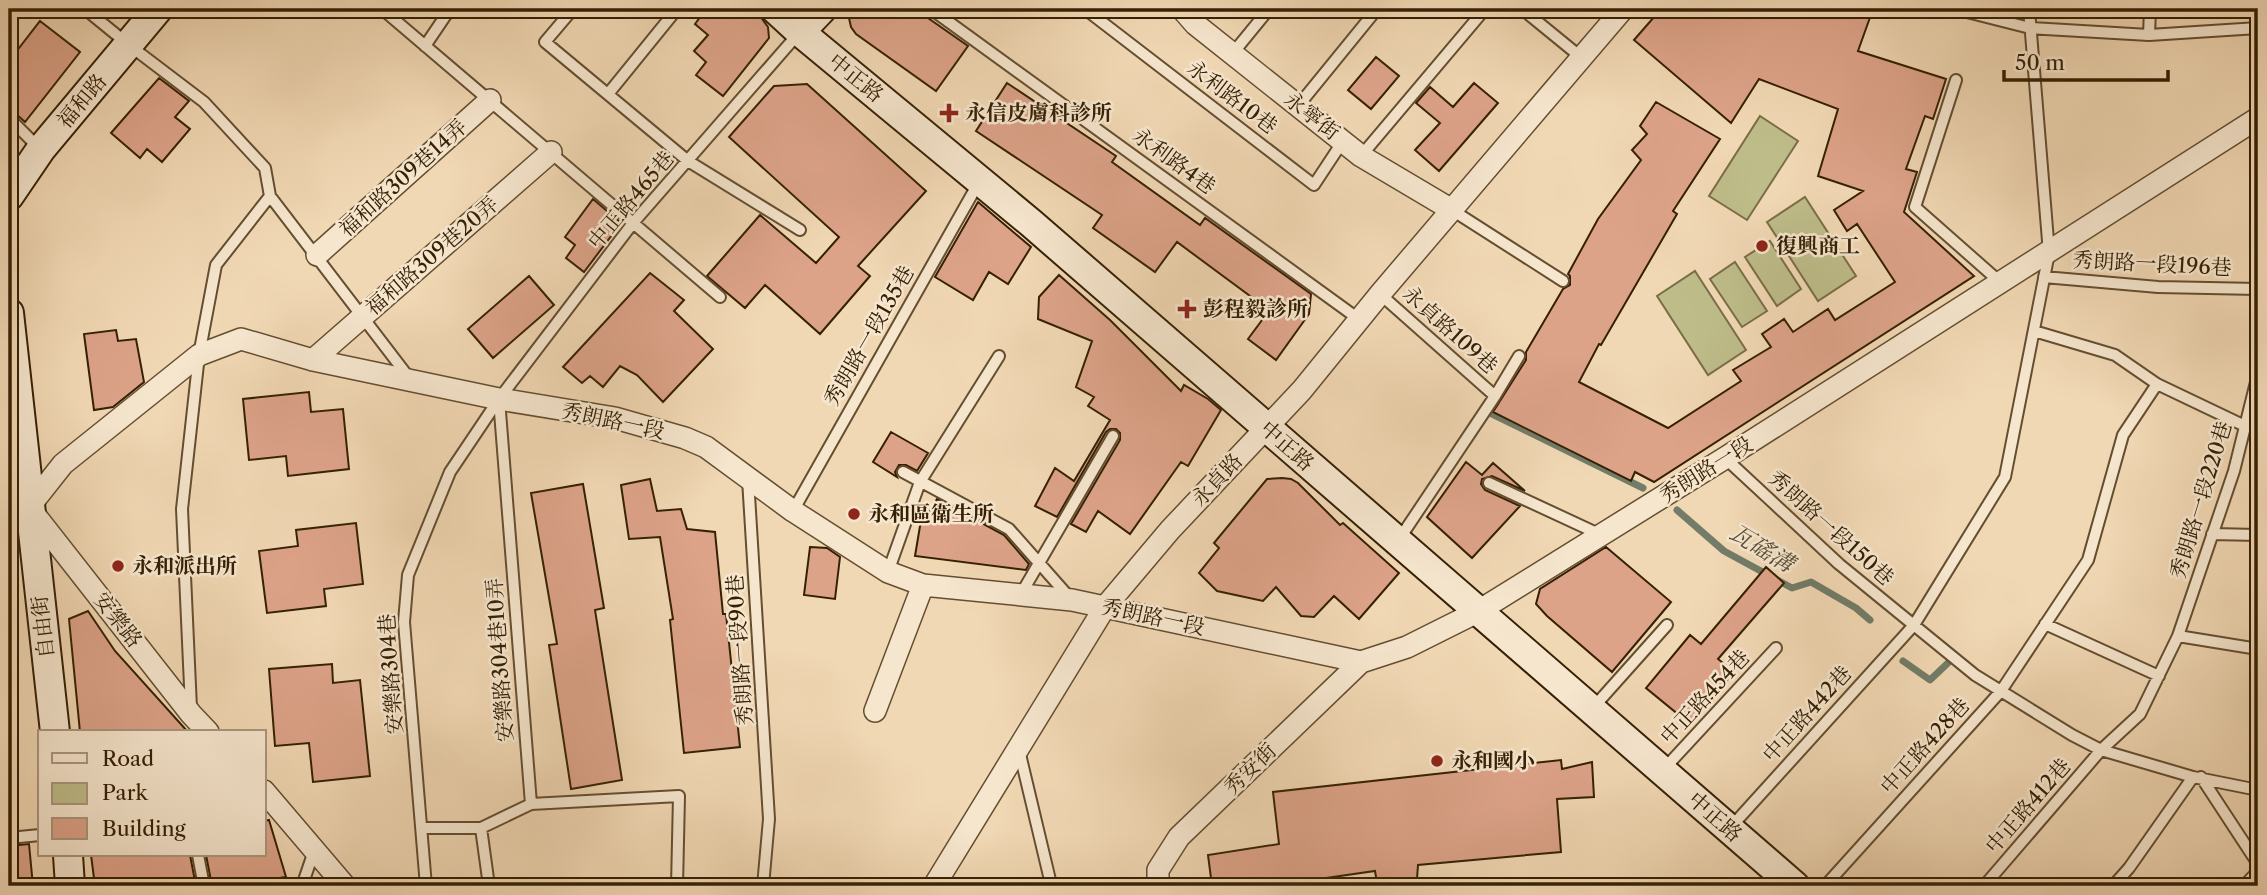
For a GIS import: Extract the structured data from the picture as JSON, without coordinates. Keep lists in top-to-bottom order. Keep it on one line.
{"streets":{"street":["中正路","福和路","永寧街","福和路309巷14弄","福和路309巷20弄","秀朗路一段","永貞路","安樂路","自由街","秀安街"],"lane":["永利路10巷","永利路4巷","中正路465巷","秀朗路一段196巷","永貞路109巷","秀朗路一段135巷","秀朗路一段220巷","秀朗路一段150巷","秀朗路一段90巷","安樂路304巷10弄","安樂路304巷","中正路454巷","中正路442巷","中正路428巷","中正路412巷"]},"crossings":[["中正路","中正路465巷"],["中正路","秀朗路一段135巷"],["中正路","秀朗路一段"],["中正路","永貞路"],["中正路","中正路454巷"],["中正路","中正路442巷"],["永利路10巷","永寧街"],["永寧街","永貞路"],["永利路4巷","永貞路"],["中正路465巷","秀朗路一段"],["中正路465巷","安樂路304巷10弄"],["中正路465巷","安樂路304巷"],["福和路309巷20弄","秀朗路一段"],["秀朗路一段196巷","中正路442巷"],["永貞路109巷","永貞路"],["秀朗路一段135巷","秀朗路一段"],["秀朗路一段","永貞路"],["秀朗路一段","秀朗路一段150巷"],["秀朗路一段","安樂路"],["秀朗路一段","自由街"],["秀朗路一段","秀朗路一段90巷"],["秀朗路一段","安樂路304巷10弄"],["秀朗路一段","安樂路304巷"],["秀朗路一段","中正路442巷"],["秀朗路一段","秀安街"],["秀朗路一段220巷","中正路412巷"],["秀朗路一段150巷","中正路442巷"],["秀朗路一段150巷","中正路428巷"],["秀朗路一段150巷","中正路412巷"],["安樂路","自由街"],["安樂路304巷10弄","安樂路304巷"]],"water":["瓦磘溝"],"places":{"health":["永信皮膚科診所","彭程毅診所"],"other":["復興商工","永和區衛生所","永和派出所","永和國小"]},"legend":["Road","Park","Building"],"scale_bar":"50 m"}
